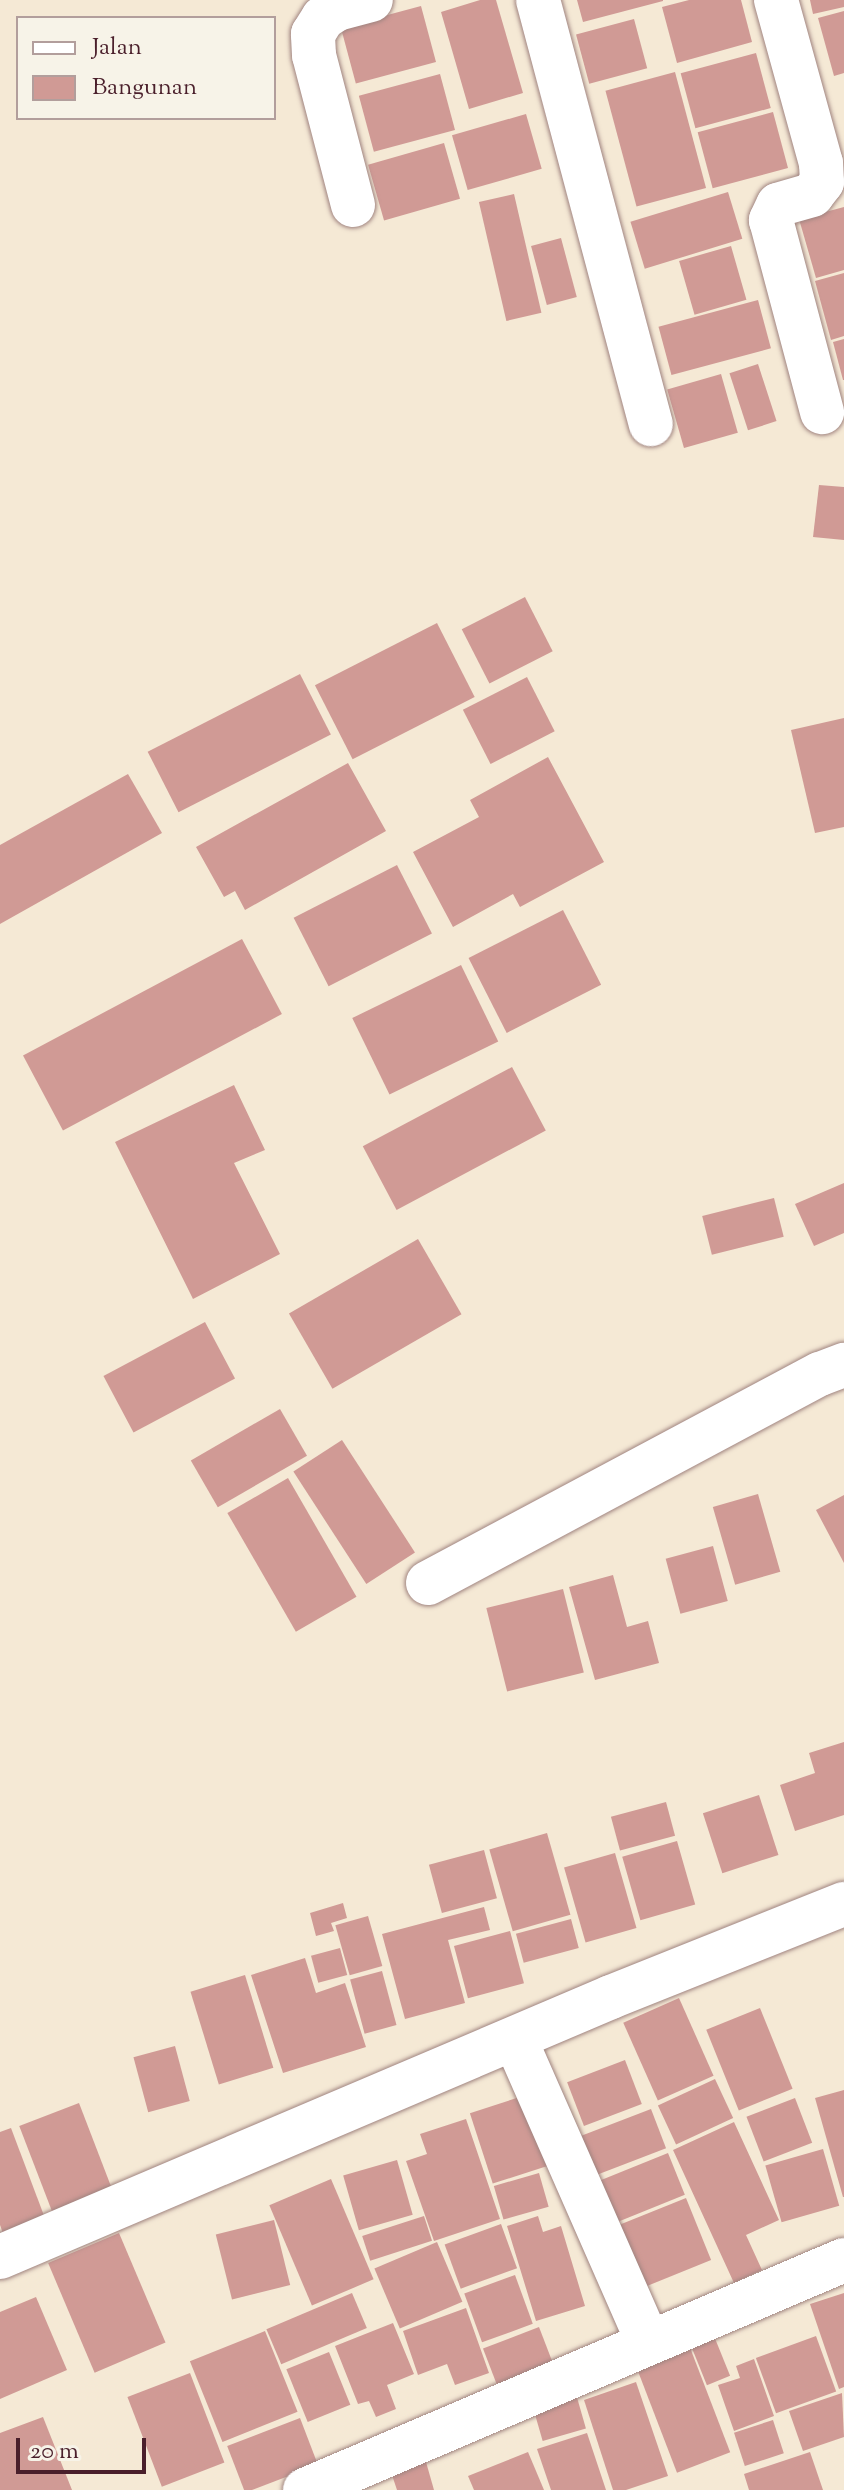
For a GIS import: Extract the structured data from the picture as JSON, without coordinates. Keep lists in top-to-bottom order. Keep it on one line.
{"legend":["Jalan","Bangunan"],"scale_bar":"20 m"}
